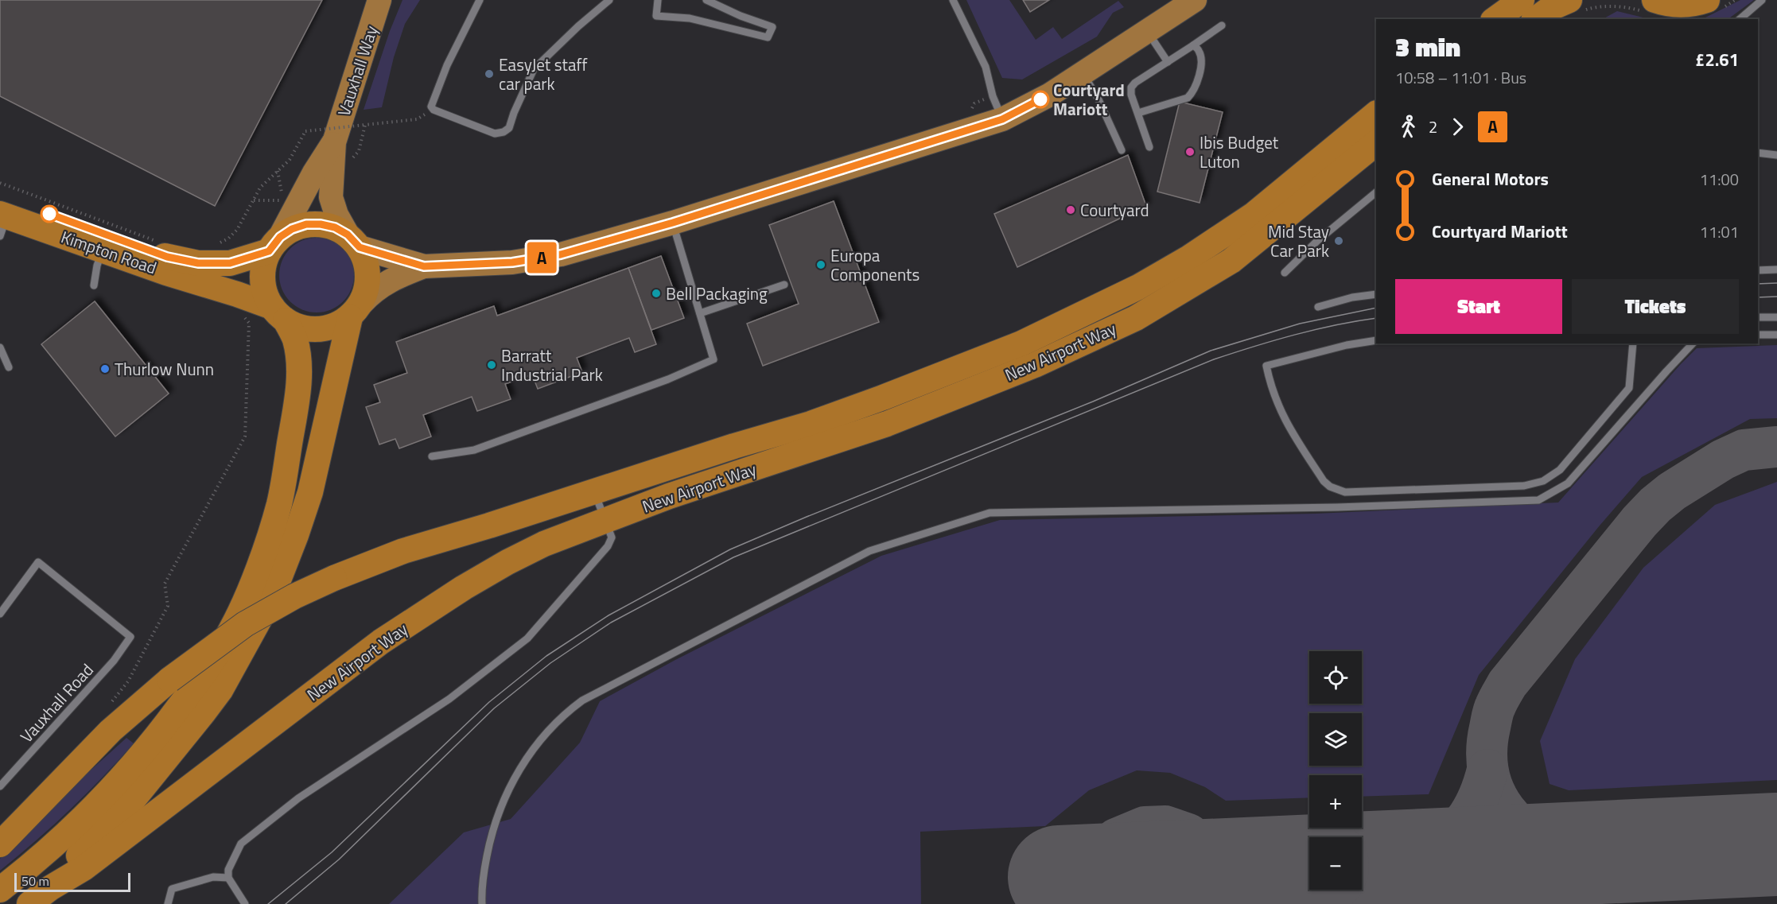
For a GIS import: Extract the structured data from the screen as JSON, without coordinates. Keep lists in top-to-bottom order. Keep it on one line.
{"streets":{"highway":["Kimpton Road","New Airport Way"],"main road":["Vauxhall Way"],"lane":["Vauxhall Road"]},"crossings":[["Vauxhall Way","Kimpton Road"],["Vauxhall Way","New Airport Way"],["Kimpton Road","New Airport Way"]],"places":["EasyJet staff car park","Courtyard Mariott","Ibis Budget Luton","Courtyard","Mid Stay Car Park","Europa Components","Bell Packaging","Barratt Industrial Park","Thurlow Nunn"],"lines":["bus line A"],"scale_bar":"50 m","page":{"on_map":"A","heading":["3 min","10:58 – 11:01 · Bus","£2.61"],"legs":["2","A"],"list":[{"name":"General Motors","value":"11:00"},{"name":"Courtyard Mariott","value":"11:01"}],"buttons":["Start","Tickets"],"map_buttons":["+","−"],"scale":"50 m"}}
